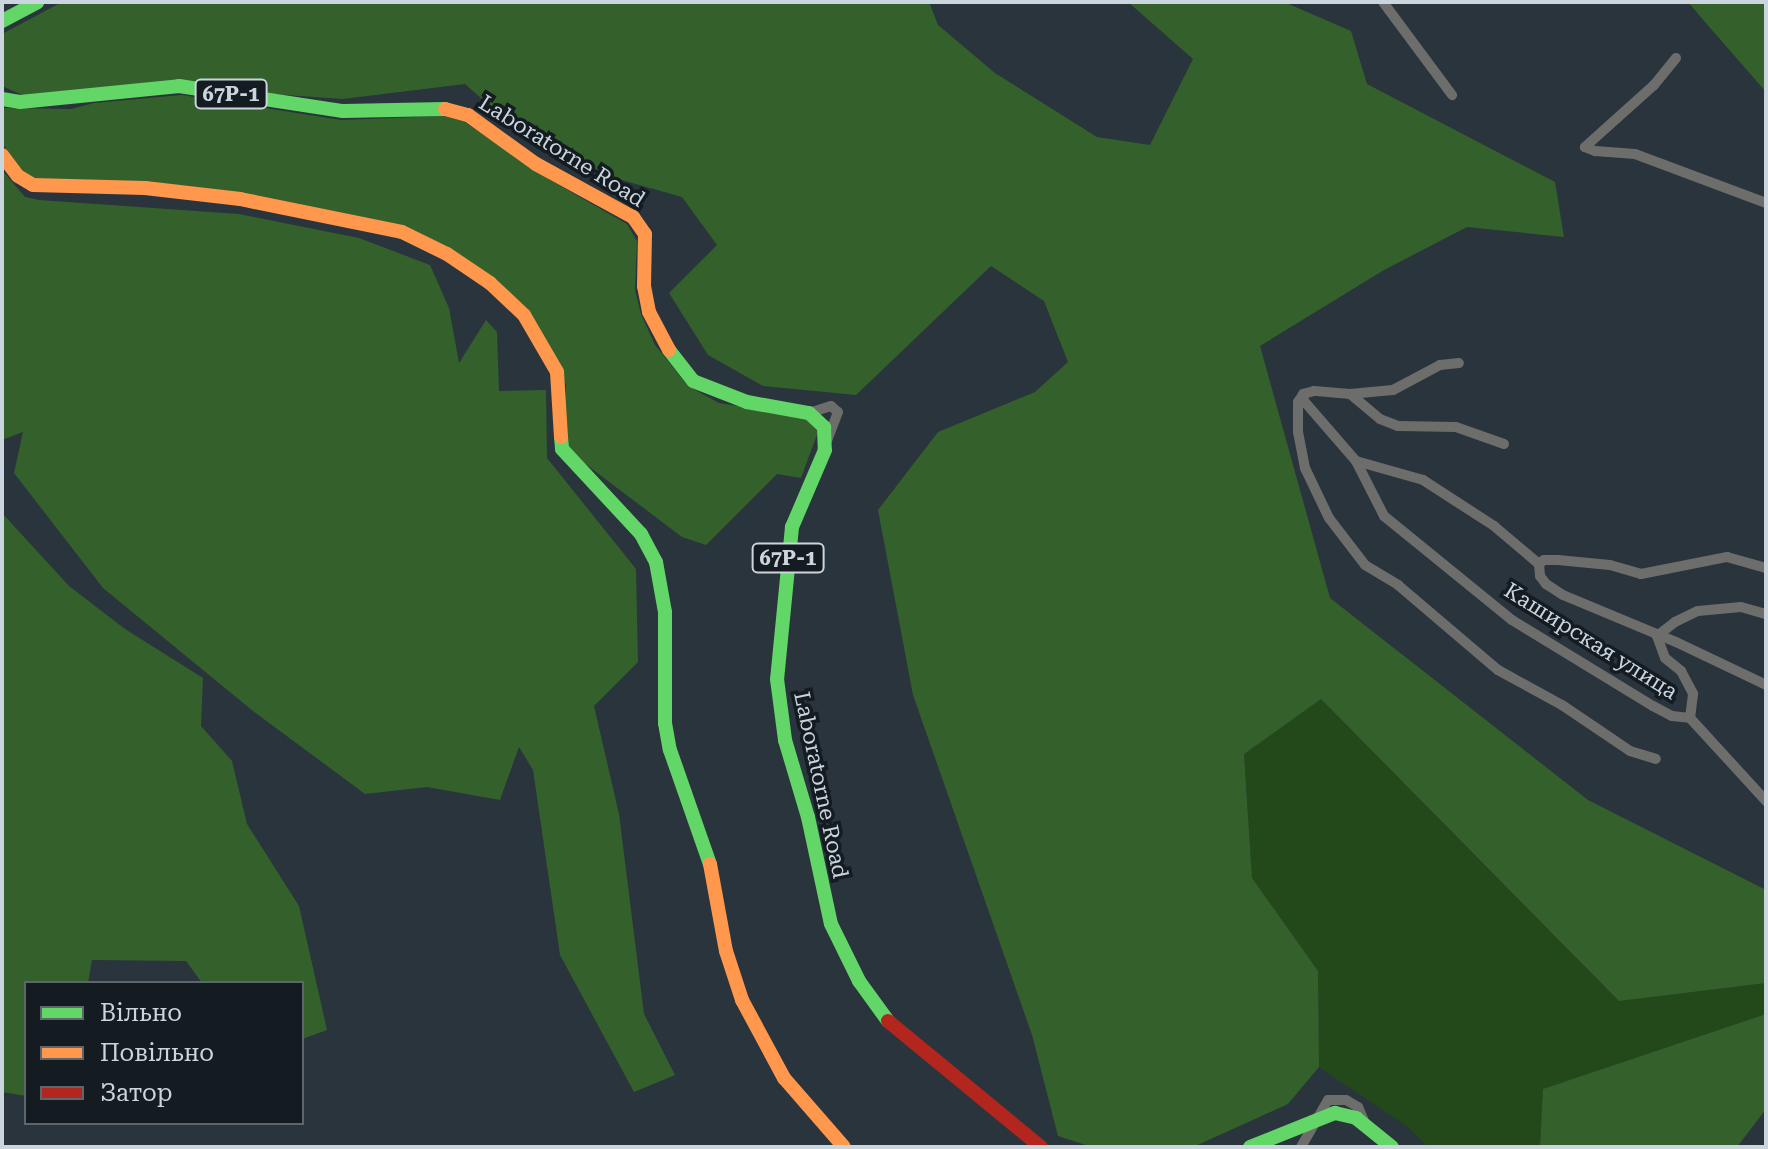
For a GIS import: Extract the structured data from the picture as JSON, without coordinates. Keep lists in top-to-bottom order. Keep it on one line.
{"streets":{"main road":["67Р-1","Laboratorne Road"],"street":["Каширская улица"]},"legend":["Вільно","Повільно","Затор"]}
